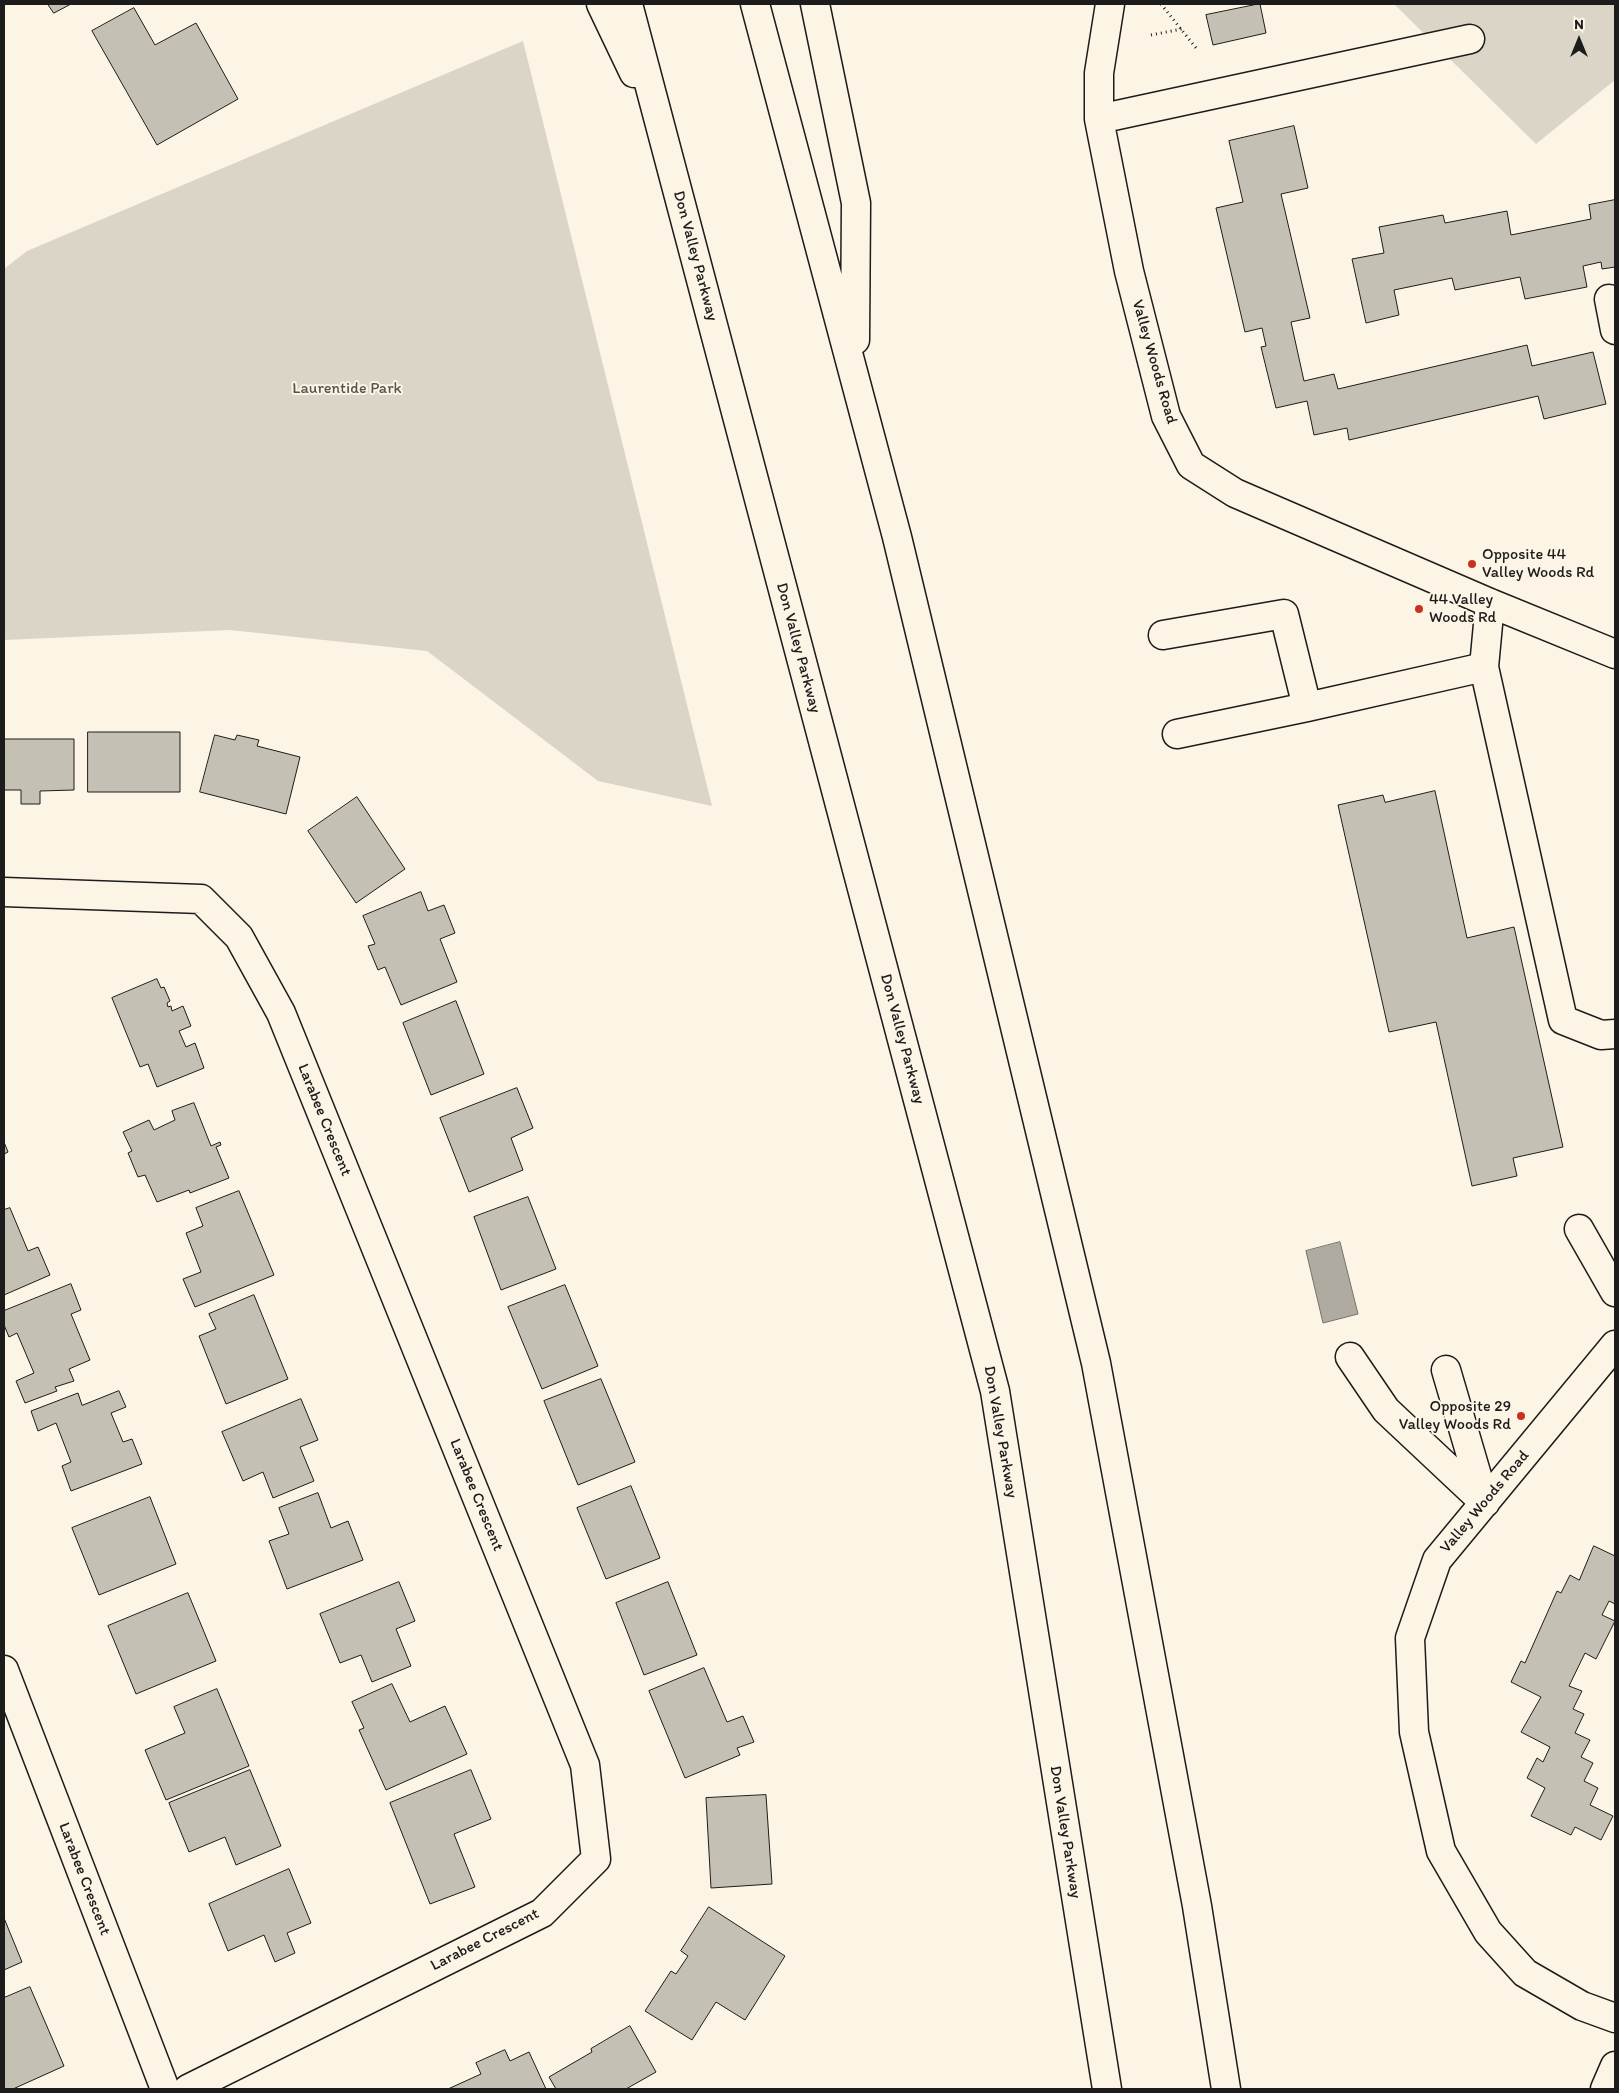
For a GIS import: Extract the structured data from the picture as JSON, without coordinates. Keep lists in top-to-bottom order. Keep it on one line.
{"streets":{"main road":["Don Valley Parkway","Valley Woods Road","Larabee Crescent"]},"parks":["Laurentide Park"],"places":["Opposite 44 Valley Woods Rd","44 Valley Woods Rd","Opposite 29 Valley Woods Rd"],"north":"top"}
